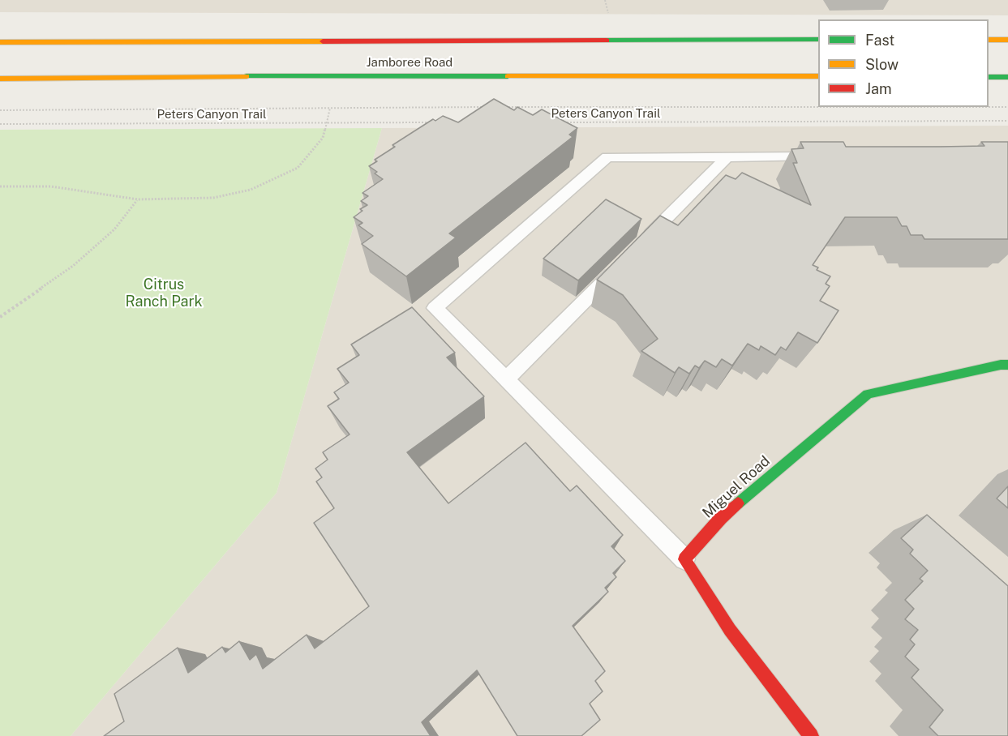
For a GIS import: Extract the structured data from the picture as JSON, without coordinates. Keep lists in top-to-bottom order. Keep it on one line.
{"streets":{"main road":["Jamboree Road","Miguel Road"],"path":["Peters Canyon Trail"]},"parks":["Citrus Ranch Park"],"legend":["Fast","Slow","Jam"]}
